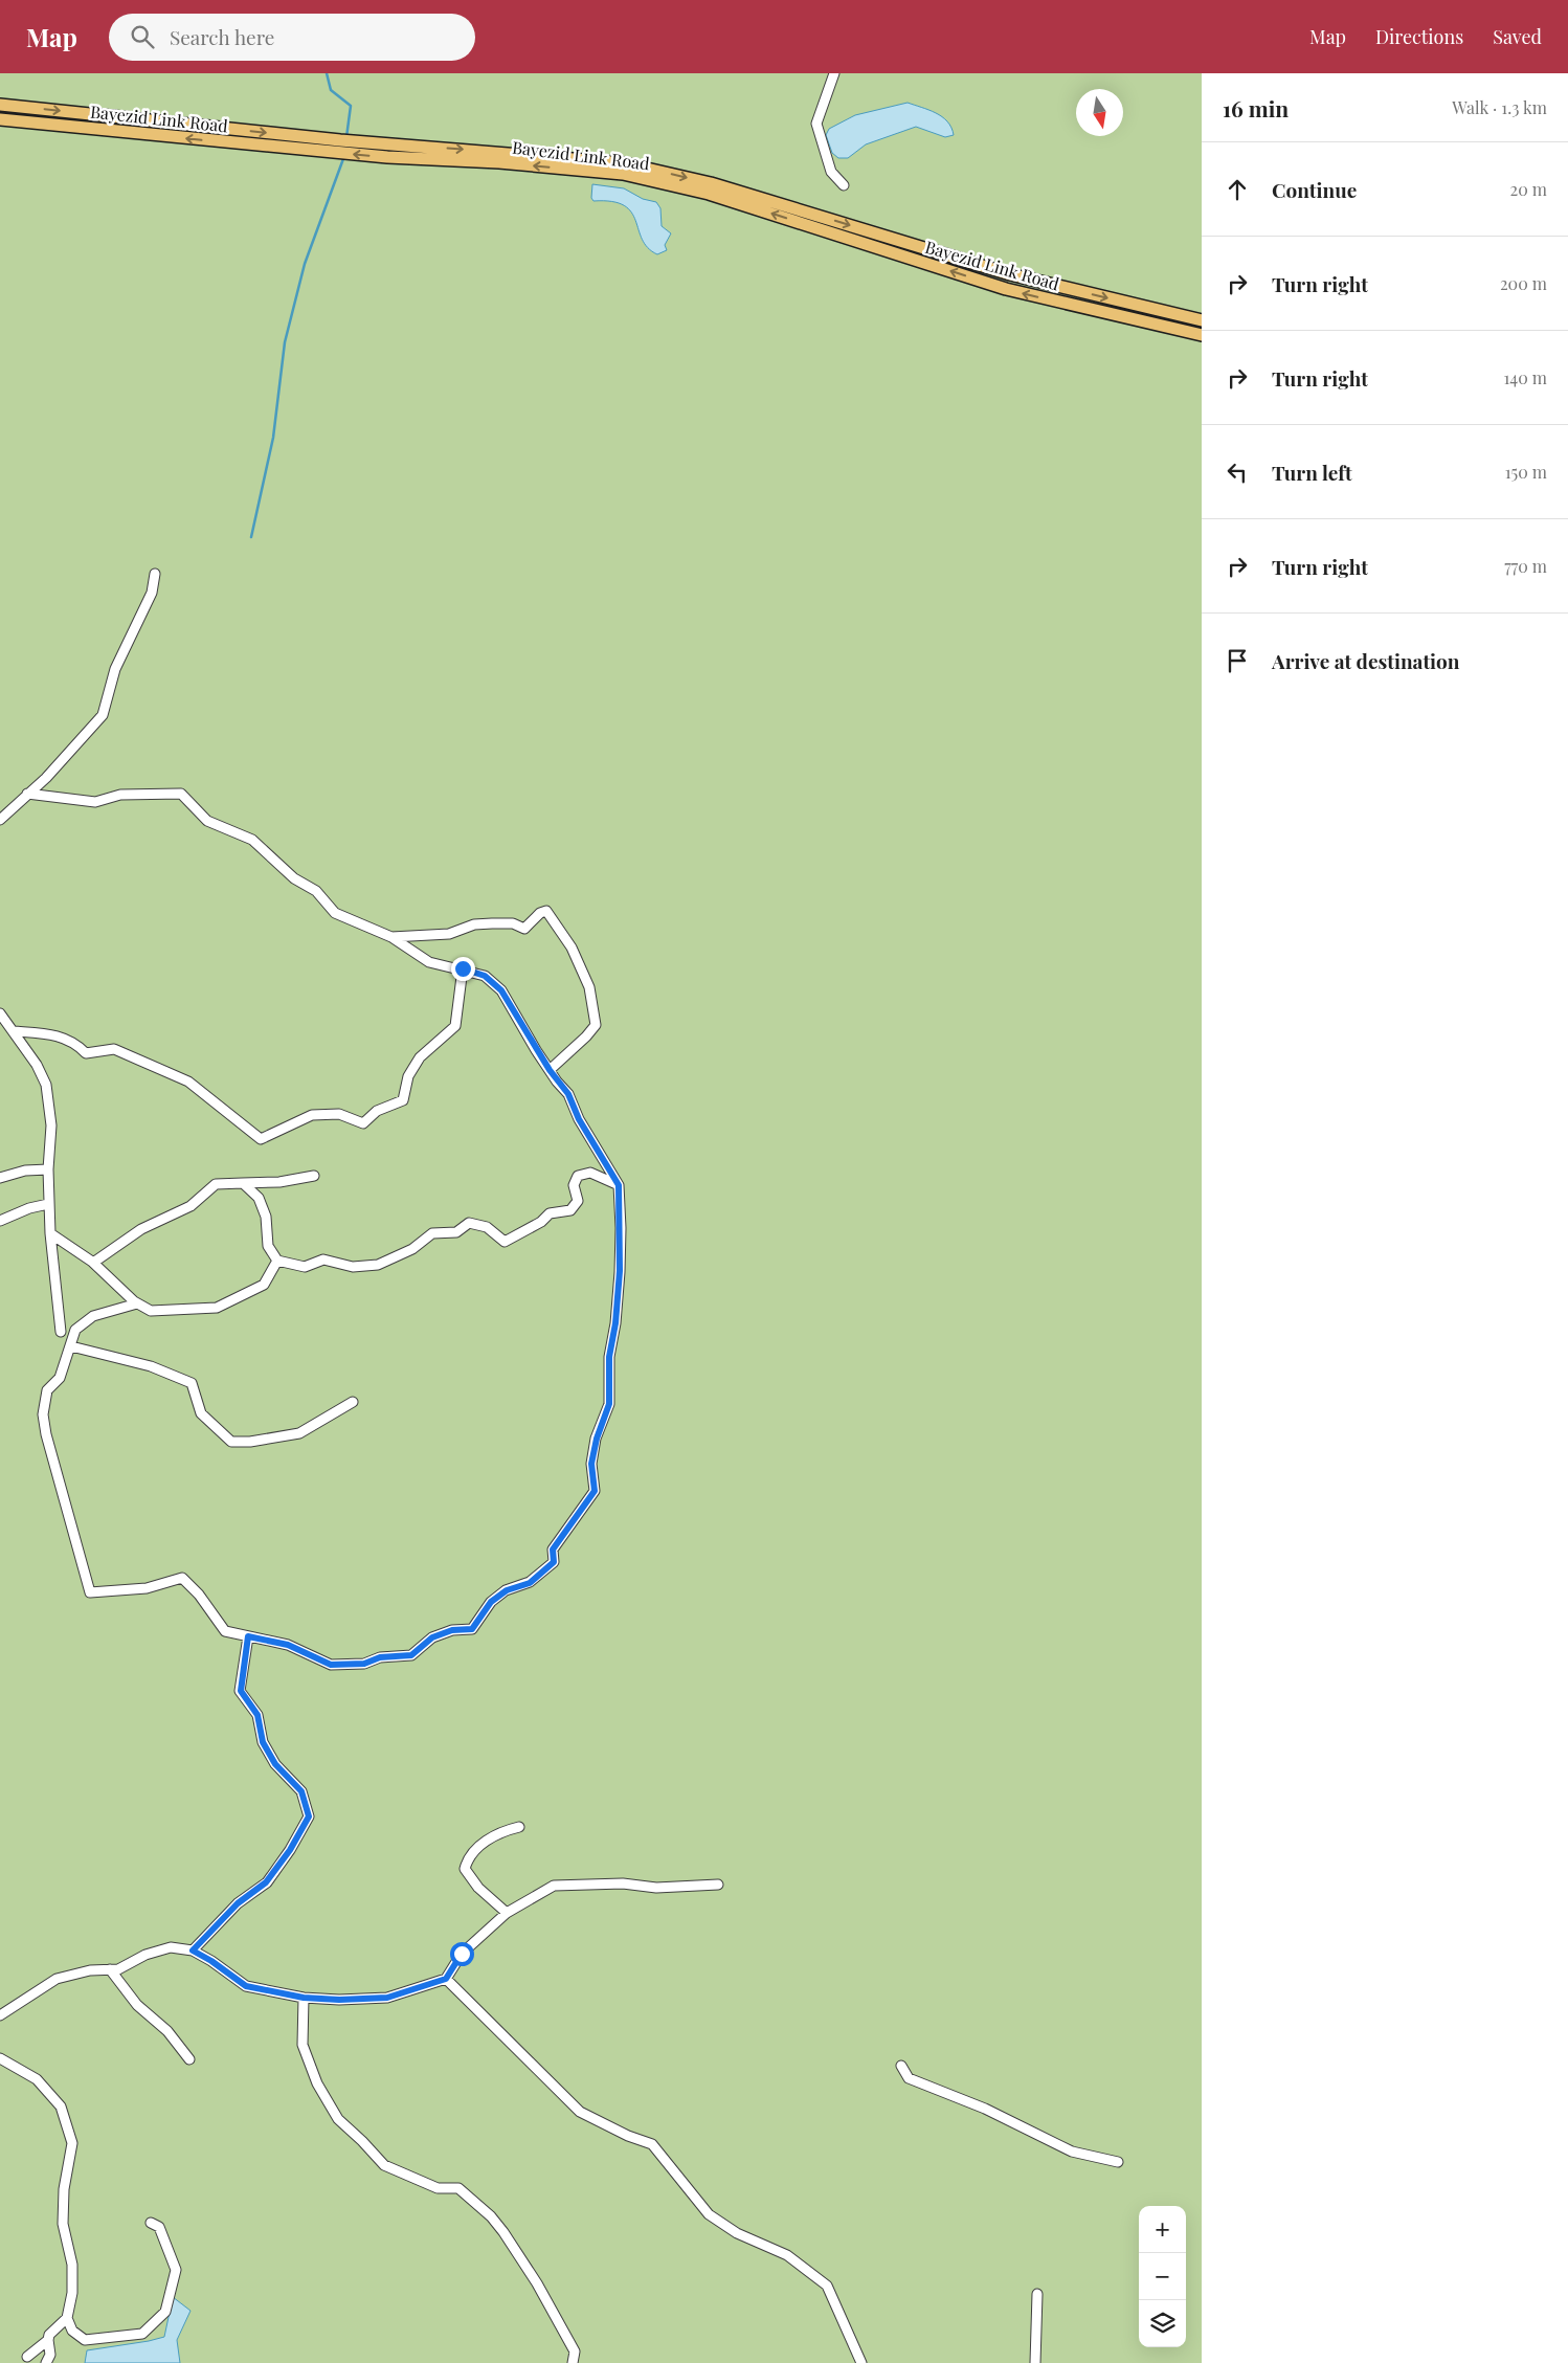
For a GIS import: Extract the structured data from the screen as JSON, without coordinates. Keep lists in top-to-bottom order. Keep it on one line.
{"streets":{"main road":["Bayezid Link Road"]},"north":"bottom","page":{"header":"Map","search":"Search here","nav":["Map","Directions","Saved"],"heading":["16 min","Walk · 1.3 km"],"list":[["Continue","20 m"],["Turn right","200 m"],["Turn right","140 m"],["Turn left","150 m"],["Turn right","770 m"],"Arrive at destination"],"map_buttons":["+","−"]}}
